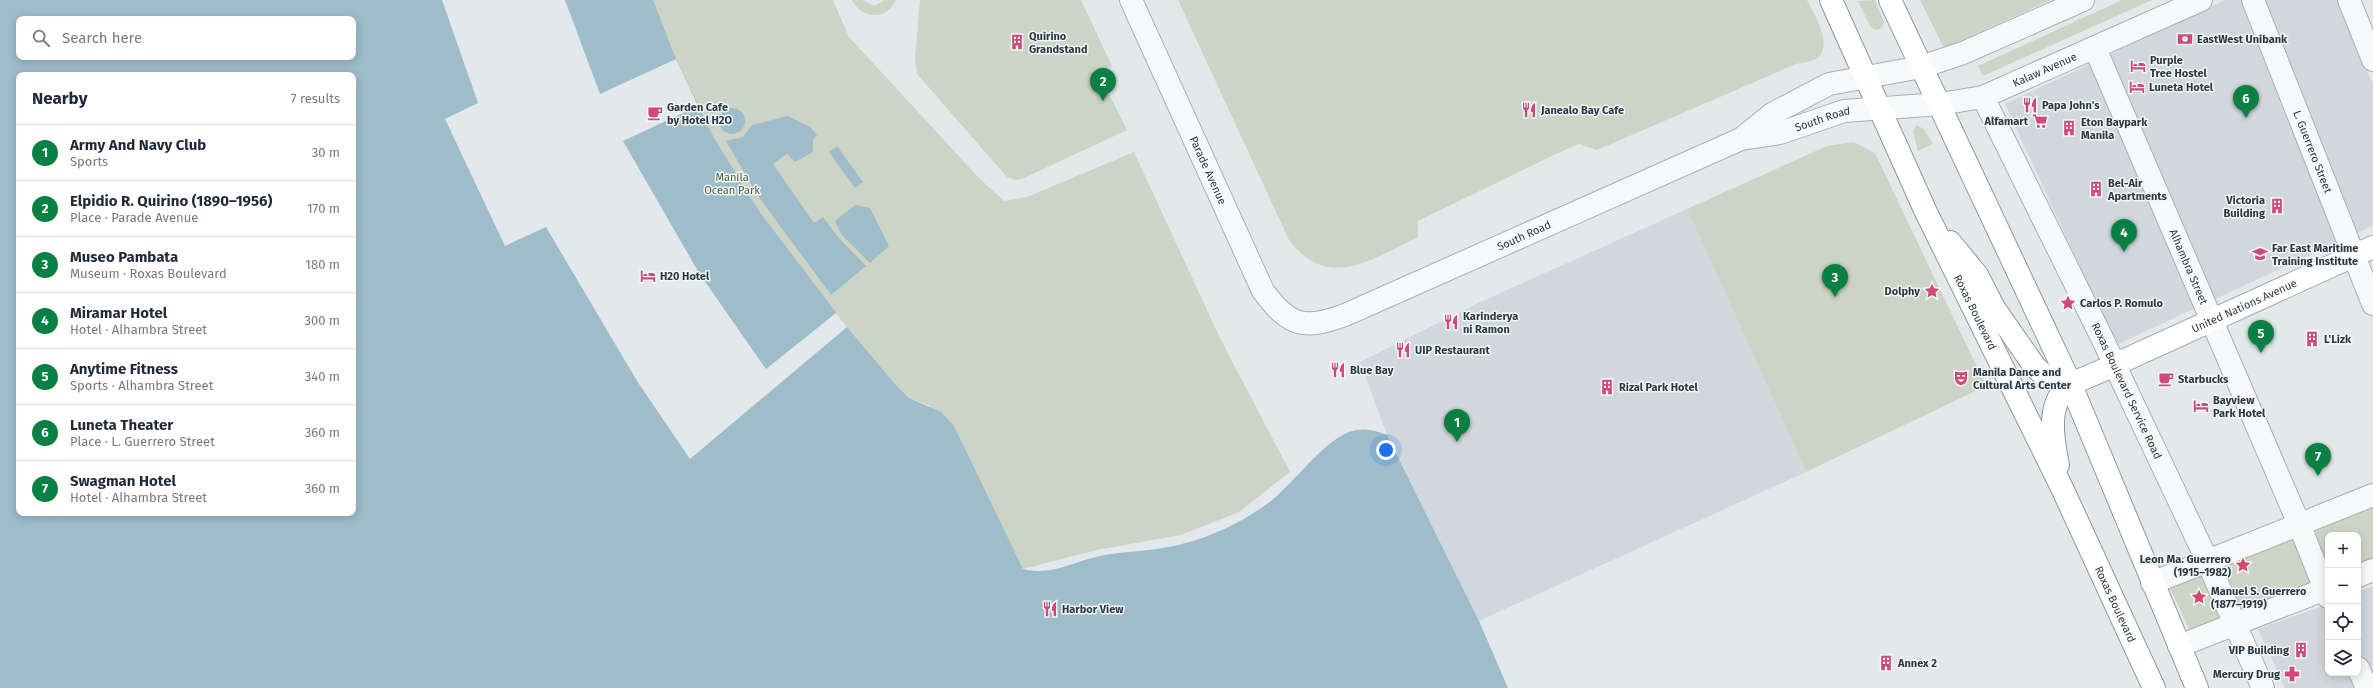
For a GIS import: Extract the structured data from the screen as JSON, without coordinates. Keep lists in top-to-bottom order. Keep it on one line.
{"streets":{"main road":["United Nations Avenue","Roxas Boulevard"],"street":["Kalaw Avenue","South Road","L. Guerrero Street","Parade Avenue","Alhambra Street","Roxas Boulevard Service Road"]},"crossings":[["Kalaw Avenue","South Road"],["Kalaw Avenue","Alhambra Street"],["Kalaw Avenue","Roxas Boulevard"],["Kalaw Avenue","Roxas Boulevard Service Road"],["South Road","Parade Avenue"],["South Road","Roxas Boulevard"],["L. Guerrero Street","United Nations Avenue"],["Alhambra Street","United Nations Avenue"],["United Nations Avenue","Roxas Boulevard Service Road"]],"parks":["Manila Ocean Park"],"places":{"bank":["EastWest Unibank"],"building":["Quirino Grandstand","Eton Baypark Manila","Bel-Air Apartments","Victoria Building","L'Lizk","Rizal Park Hotel","VIP Building","Annex 2"],"hotel":["Purple Tree Hostel","Luneta Hotel","H20 Hotel","Bayview Park Hotel"],"restaurant":["Papa John's","Janealo Bay Cafe","Karinderya ni Ramon","UIP Restaurant","Blue Bay","Harbor View"],"cafe":["Garden Cafe by Hotel H2O","Starbucks"],"supermarket":["Alfamart"],"school or university":["Far East Maritime Training Institute"],"place":["Dolphy","Carlos P. Romulo","Leon Ma. Guerrero (1915–1982)","Manuel S. Guerrero (1877–1919)"],"theatre":["Manila Dance and Cultural Arts Center"],"pharmacy":["Mercury Drug"]},"page":{"search":"Search here","pins":["2","6","4","3","5","1","7"],"heading":["Nearby","7 results"],"list":[{"mark":"1","name":"Army And Navy Club","note":"Sports","value":"30 m"},{"mark":"2","name":"Elpidio R. Quirino (1890–1956)","note":"Place · Parade Avenue","value":"170 m"},{"mark":"3","name":"Museo Pambata","note":"Museum · Roxas Boulevard","value":"180 m"},{"mark":"4","name":"Miramar Hotel","note":"Hotel · Alhambra Street","value":"300 m"},{"mark":"5","name":"Anytime Fitness","note":"Sports · Alhambra Street","value":"340 m"},{"mark":"6","name":"Luneta Theater","note":"Place · L. Guerrero Street","value":"360 m"},{"mark":"7","name":"Swagman Hotel","note":"Hotel · Alhambra Street","value":"360 m"}],"map_buttons":["+","−"]}}
